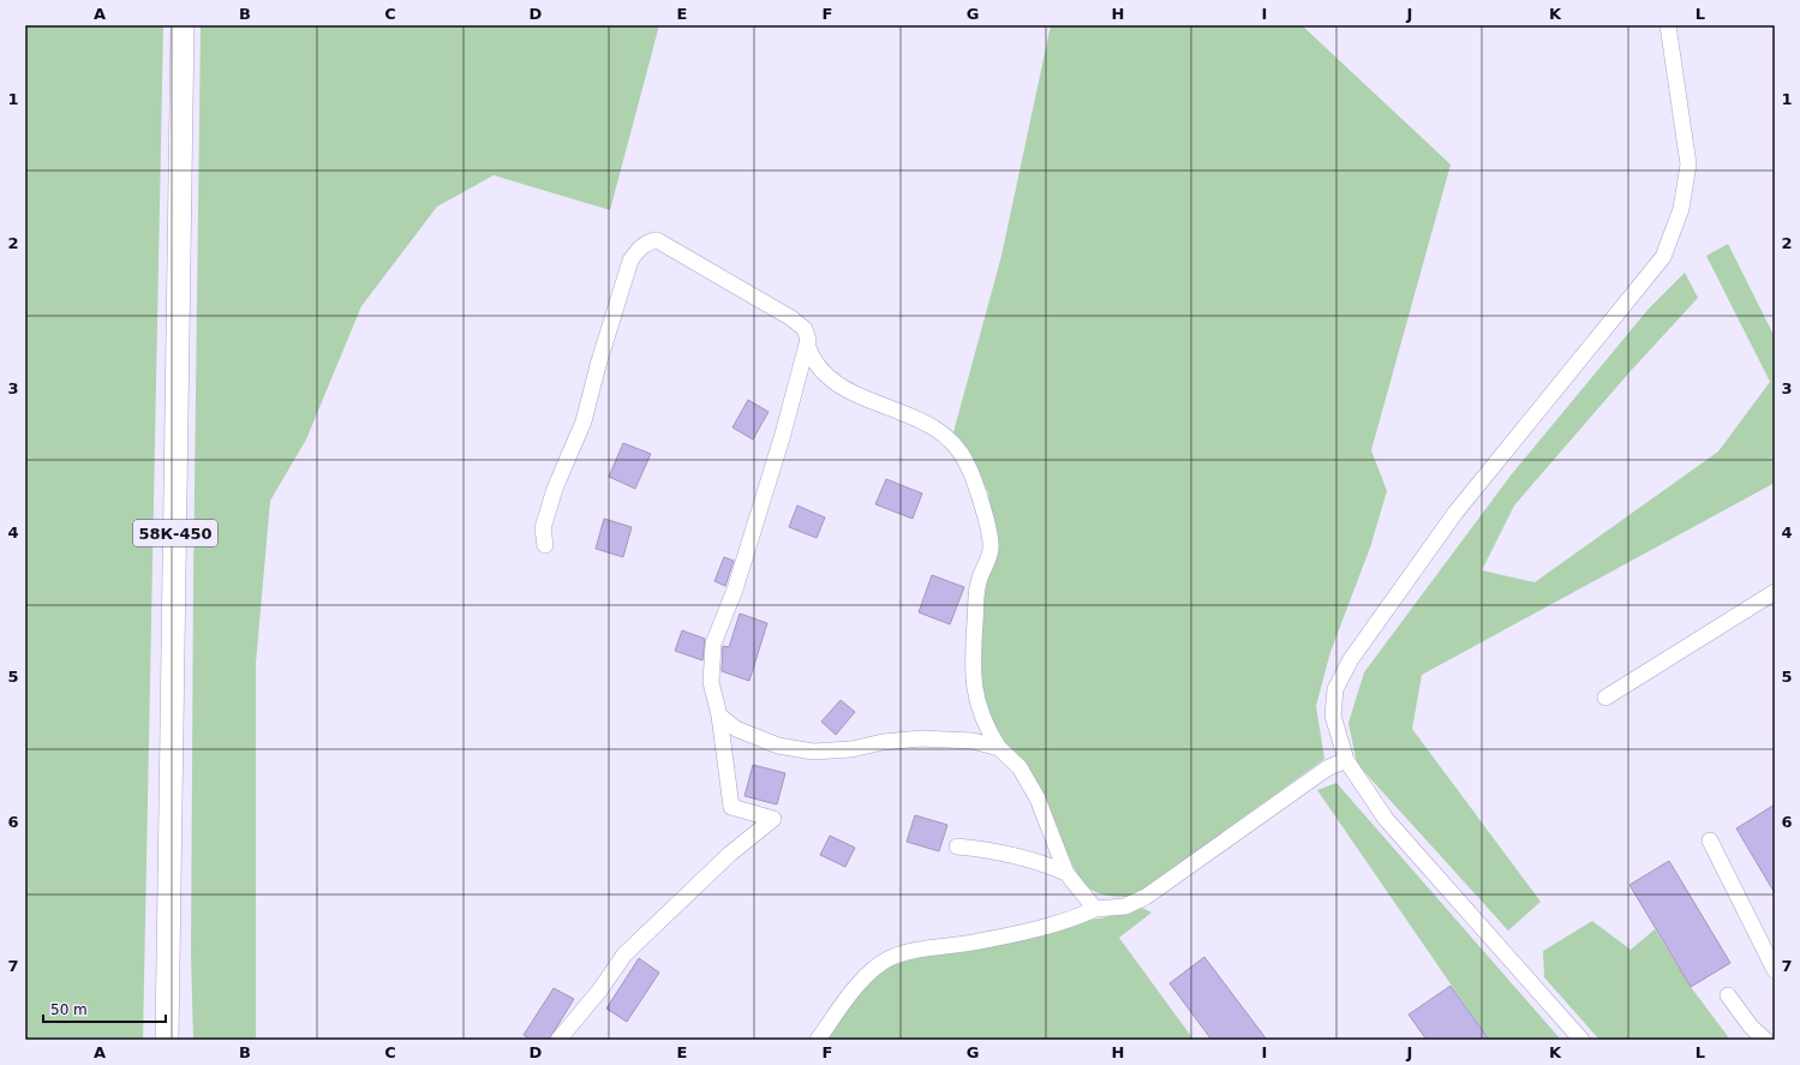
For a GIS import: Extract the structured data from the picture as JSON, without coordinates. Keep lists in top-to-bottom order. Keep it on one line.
{"streets":{"highway":["58К-450"]},"scale_bar":"50 m","grid":{"columns":["A","B","C","D","E","F","G","H","I","J","K","L"],"rows":["1","2","3","4","5","6","7"]}}
